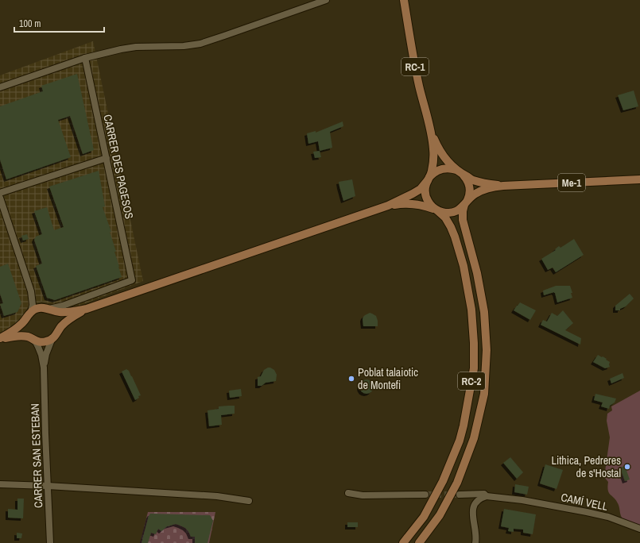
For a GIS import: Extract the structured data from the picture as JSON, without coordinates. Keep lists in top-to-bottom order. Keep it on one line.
{"streets":{"main road":["RC-1","Me-1","RC-2"],"street":["CARRER DES PAGESOS","CARRER SAN ESTEBAN","CAMÍ VELL"]},"crossings":[["RC-1","Me-1"],["RC-1","RC-2"],["CARRER DES PAGESOS","Me-1"],["CARRER DES PAGESOS","CARRER SAN ESTEBAN"],["Me-1","RC-2"],["Me-1","CARRER SAN ESTEBAN"]],"places":["Poblat talaiotic de Montefi","Lithica, Pedreres de s'Hostal"],"scale_bar":"100 m"}
